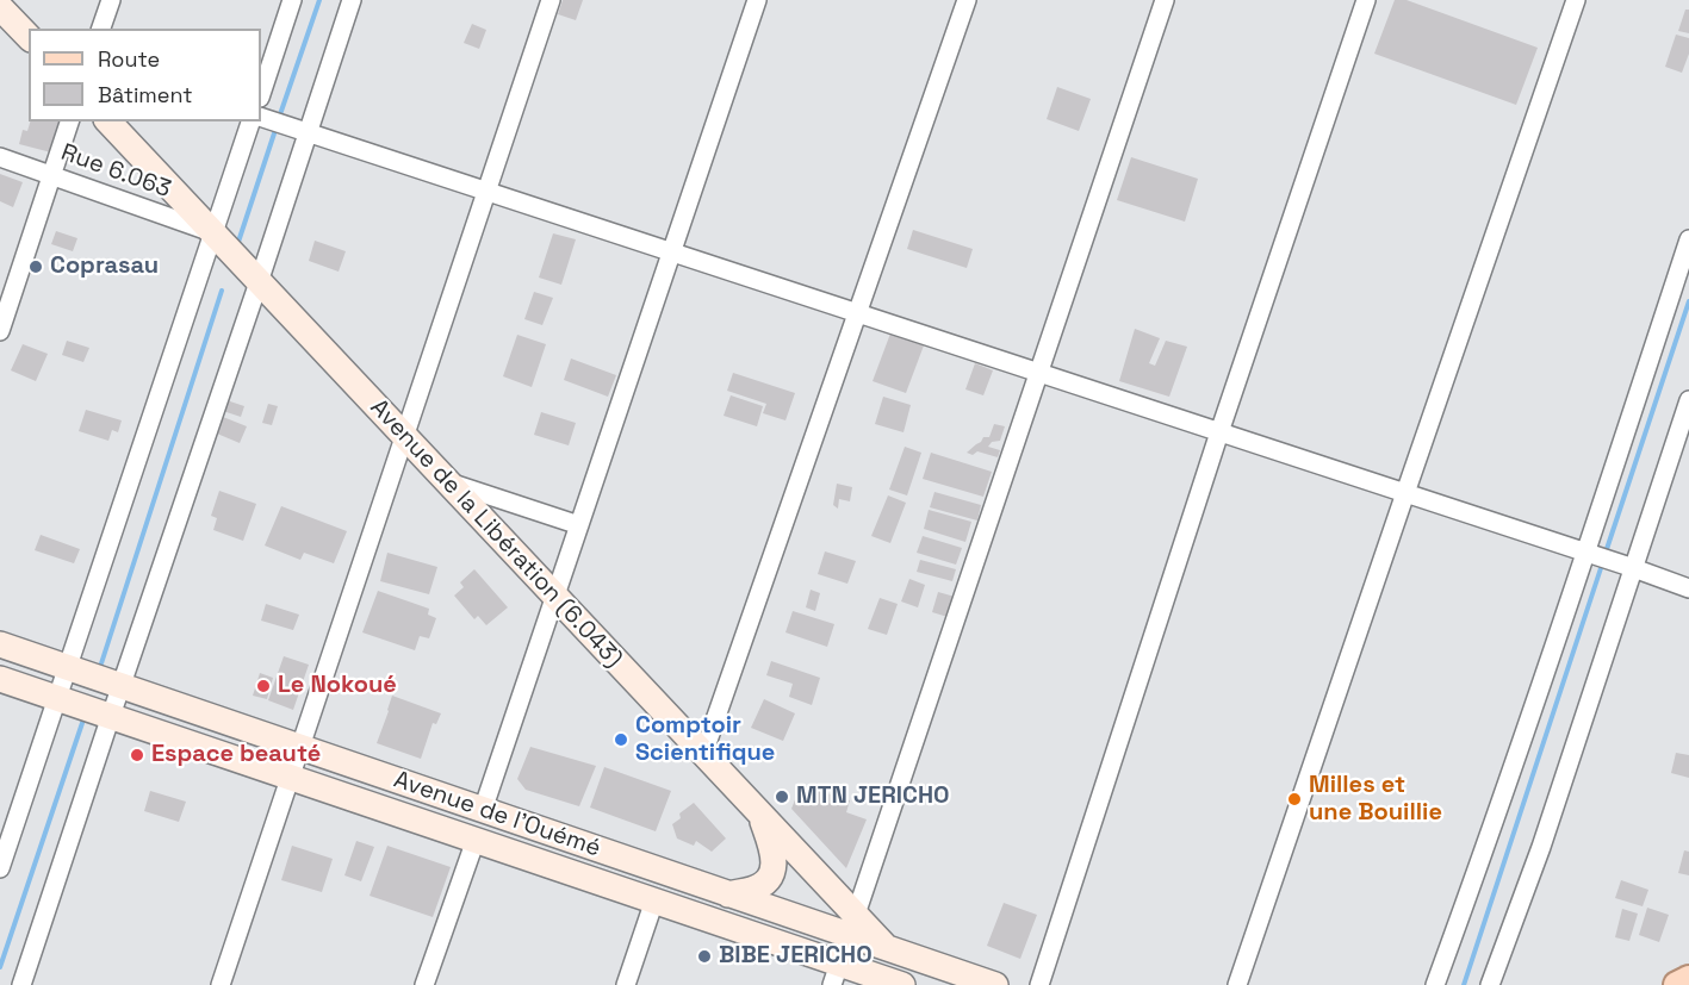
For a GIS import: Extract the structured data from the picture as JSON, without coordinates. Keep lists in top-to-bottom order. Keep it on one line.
{"streets":{"main road":["Avenue de la Libération (6.043)","Avenue de l'Ouémé"],"street":["Rue 6.063"]},"crossings":[["Rue 6.063","Avenue de la Libération (6.043)"],["Avenue de la Libération (6.043)","Avenue de l'Ouémé"]],"places":["Coprasau","Le Nokoué","Comptoir Scientifique","Espace beauté","MTN JERICHO","Milles et une Bouillie","BIBE JERICHO"],"legend":["Route","Bâtiment"]}
